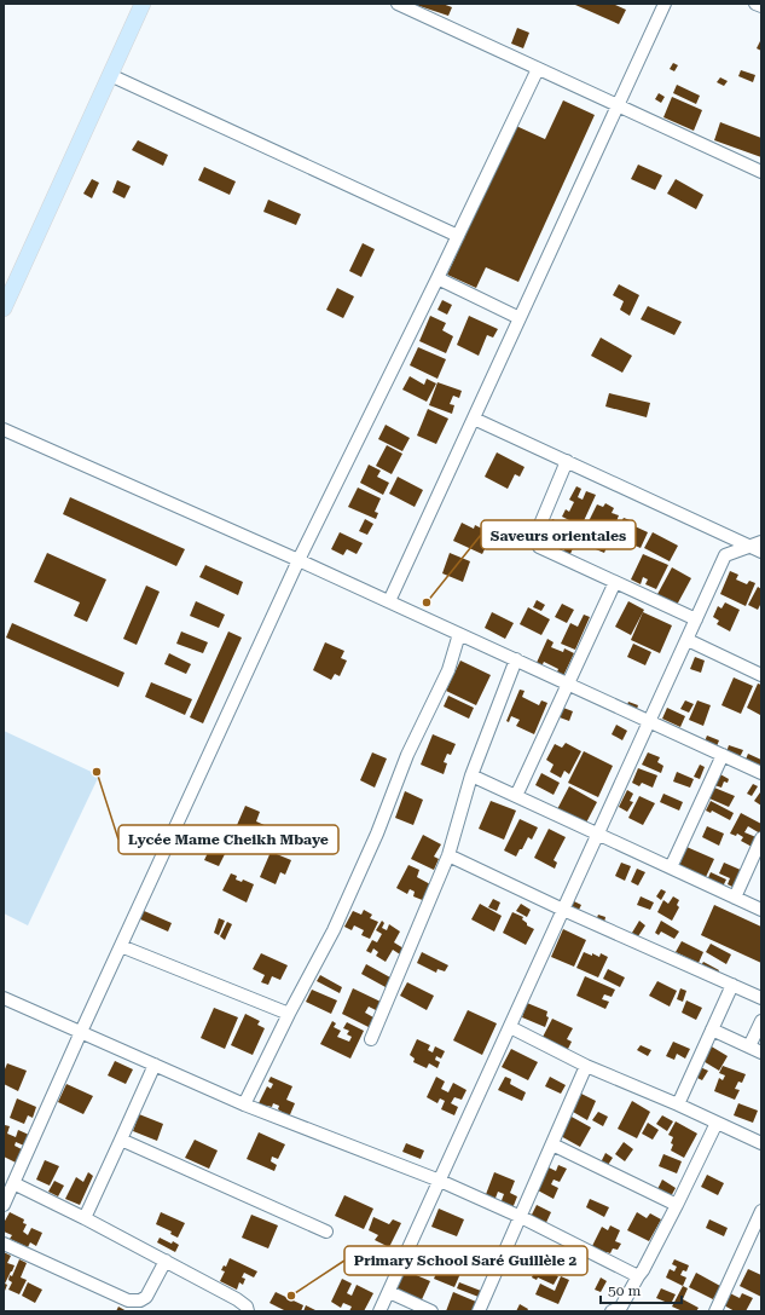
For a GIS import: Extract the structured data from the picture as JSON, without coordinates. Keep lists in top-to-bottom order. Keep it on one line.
{"places":["Saveurs orientales","Lycée Mame Cheikh Mbaye","Primary School Saré Guillèle 2"],"scale_bar":"50 m"}
